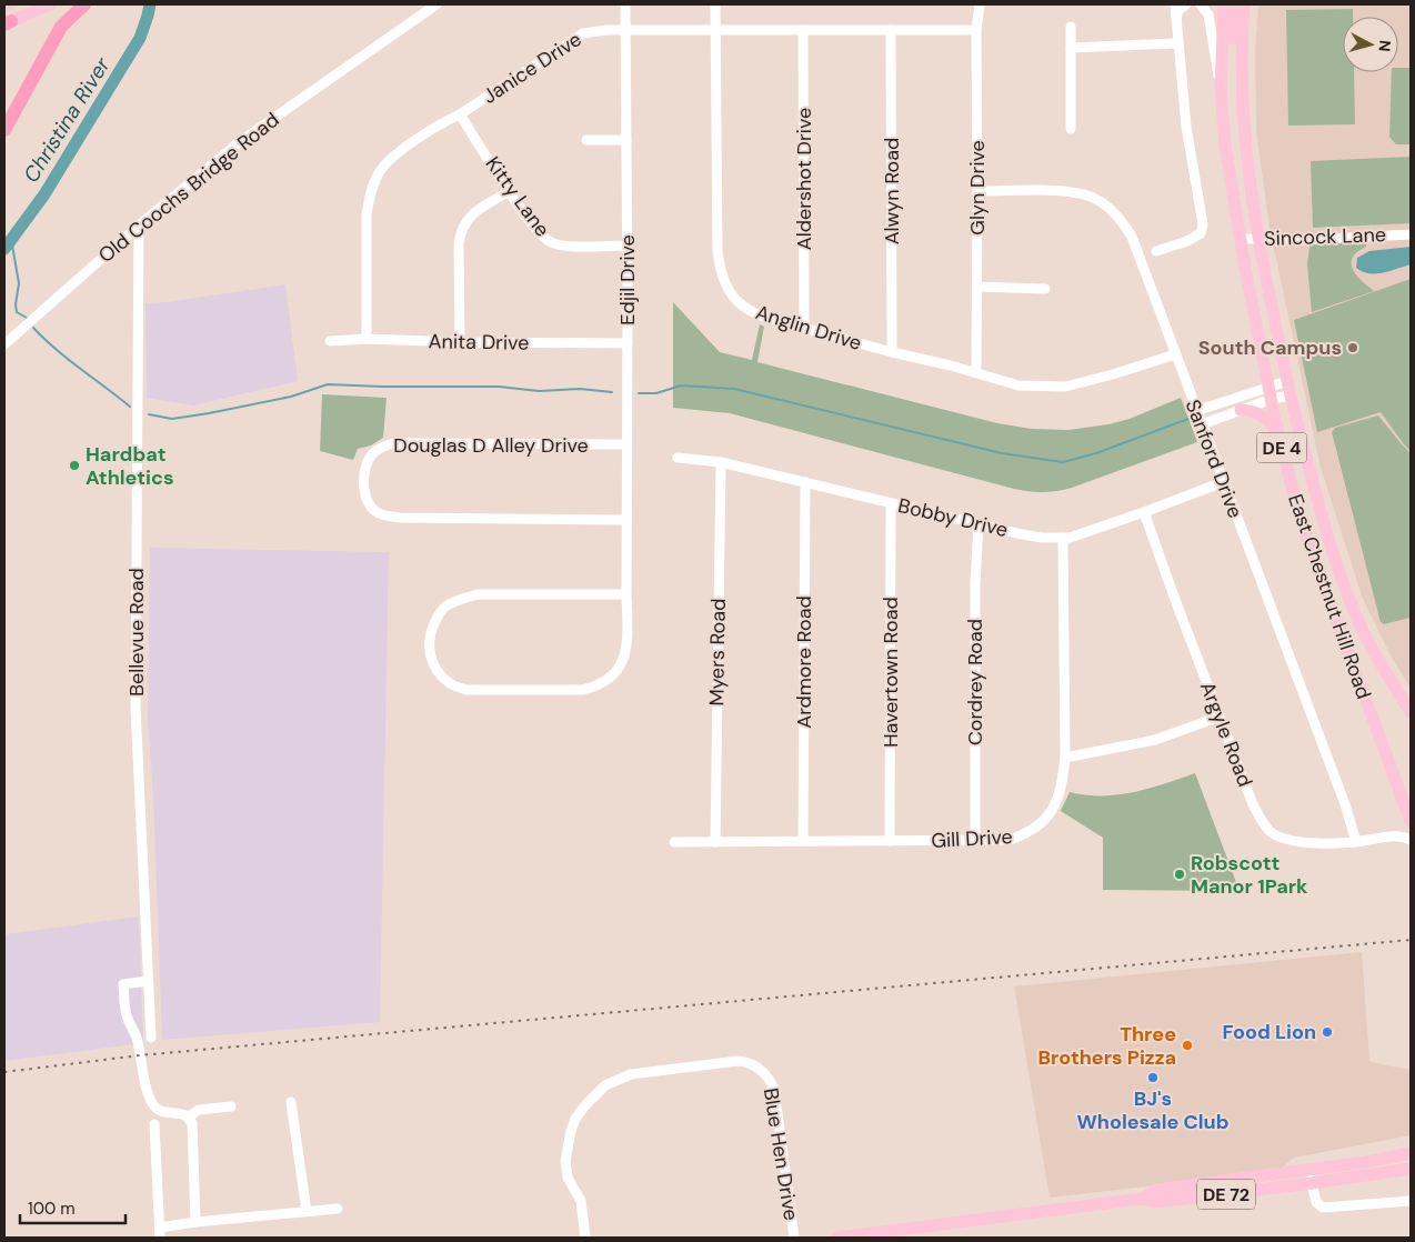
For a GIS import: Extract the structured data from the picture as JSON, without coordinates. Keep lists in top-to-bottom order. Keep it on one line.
{"streets":{"main road":["DE 4","East Chestnut Hill Road","DE 72"],"street":["Janice Drive","Aldershot Drive","Old Coochs Bridge Road","Glyn Drive","Alwyn Road","Kitty Lane","Sincock Lane","Edjil Drive","Anglin Drive","Anita Drive","Douglas D Alley Drive","Sanford Drive","Bobby Drive","Bellevue Road","Myers Road","Ardmore Road","Havertown Road","Cordrey Road","Argyle Road","Gill Drive","Blue Hen Drive"]},"crossings":[["Janice Drive","Aldershot Drive"],["Janice Drive","Glyn Drive"],["Janice Drive","Alwyn Road"],["Janice Drive","Kitty Lane"],["Janice Drive","Edjil Drive"],["Janice Drive","Anglin Drive"],["Janice Drive","Anita Drive"],["Aldershot Drive","Anglin Drive"],["Old Coochs Bridge Road","Bellevue Road"],["Glyn Drive","Anglin Drive"],["Glyn Drive","Sanford Drive"],["Alwyn Road","Anglin Drive"],["Kitty Lane","Edjil Drive"],["Sincock Lane","East Chestnut Hill Road"],["Edjil Drive","Anita Drive"],["Edjil Drive","Douglas D Alley Drive"],["Anglin Drive","Sanford Drive"],["Sanford Drive","Bobby Drive"],["Sanford Drive","Argyle Road"],["Bobby Drive","Myers Road"],["Bobby Drive","Ardmore Road"],["Bobby Drive","Havertown Road"],["Bobby Drive","Cordrey Road"],["Bobby Drive","Argyle Road"],["Bobby Drive","Gill Drive"],["Myers Road","Gill Drive"],["Ardmore Road","Gill Drive"],["Havertown Road","Gill Drive"],["Cordrey Road","Gill Drive"]],"water":["Christina River"],"places":["South Campus","Hardbat Athletics","Robscott Manor 1Park","Food Lion","Three Brothers Pizza","BJ's Wholesale Club"],"scale_bar":"100 m","north":"right"}
